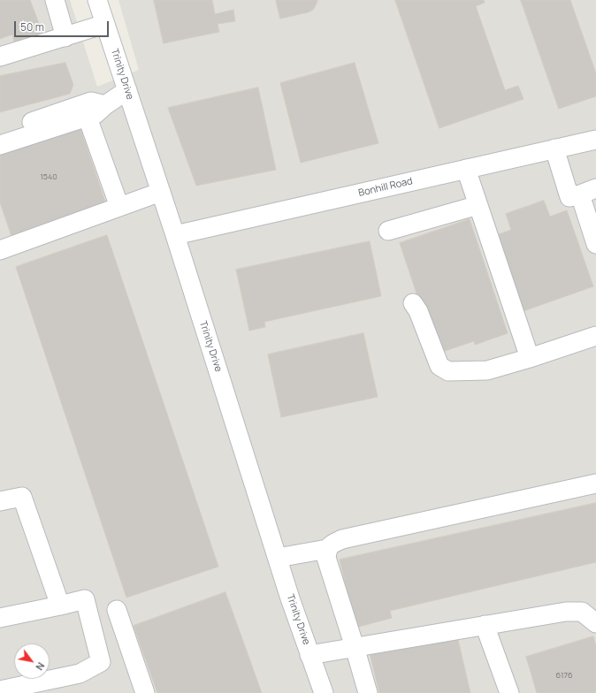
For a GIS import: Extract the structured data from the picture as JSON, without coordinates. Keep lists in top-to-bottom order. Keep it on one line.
{"streets":{"street":["Trinity Drive","Bonhill Road"]},"crossings":[["Trinity Drive","Bonhill Road"]],"house_numbers":["1540","6176"],"scale_bar":"50 m","north":"bottom right"}
